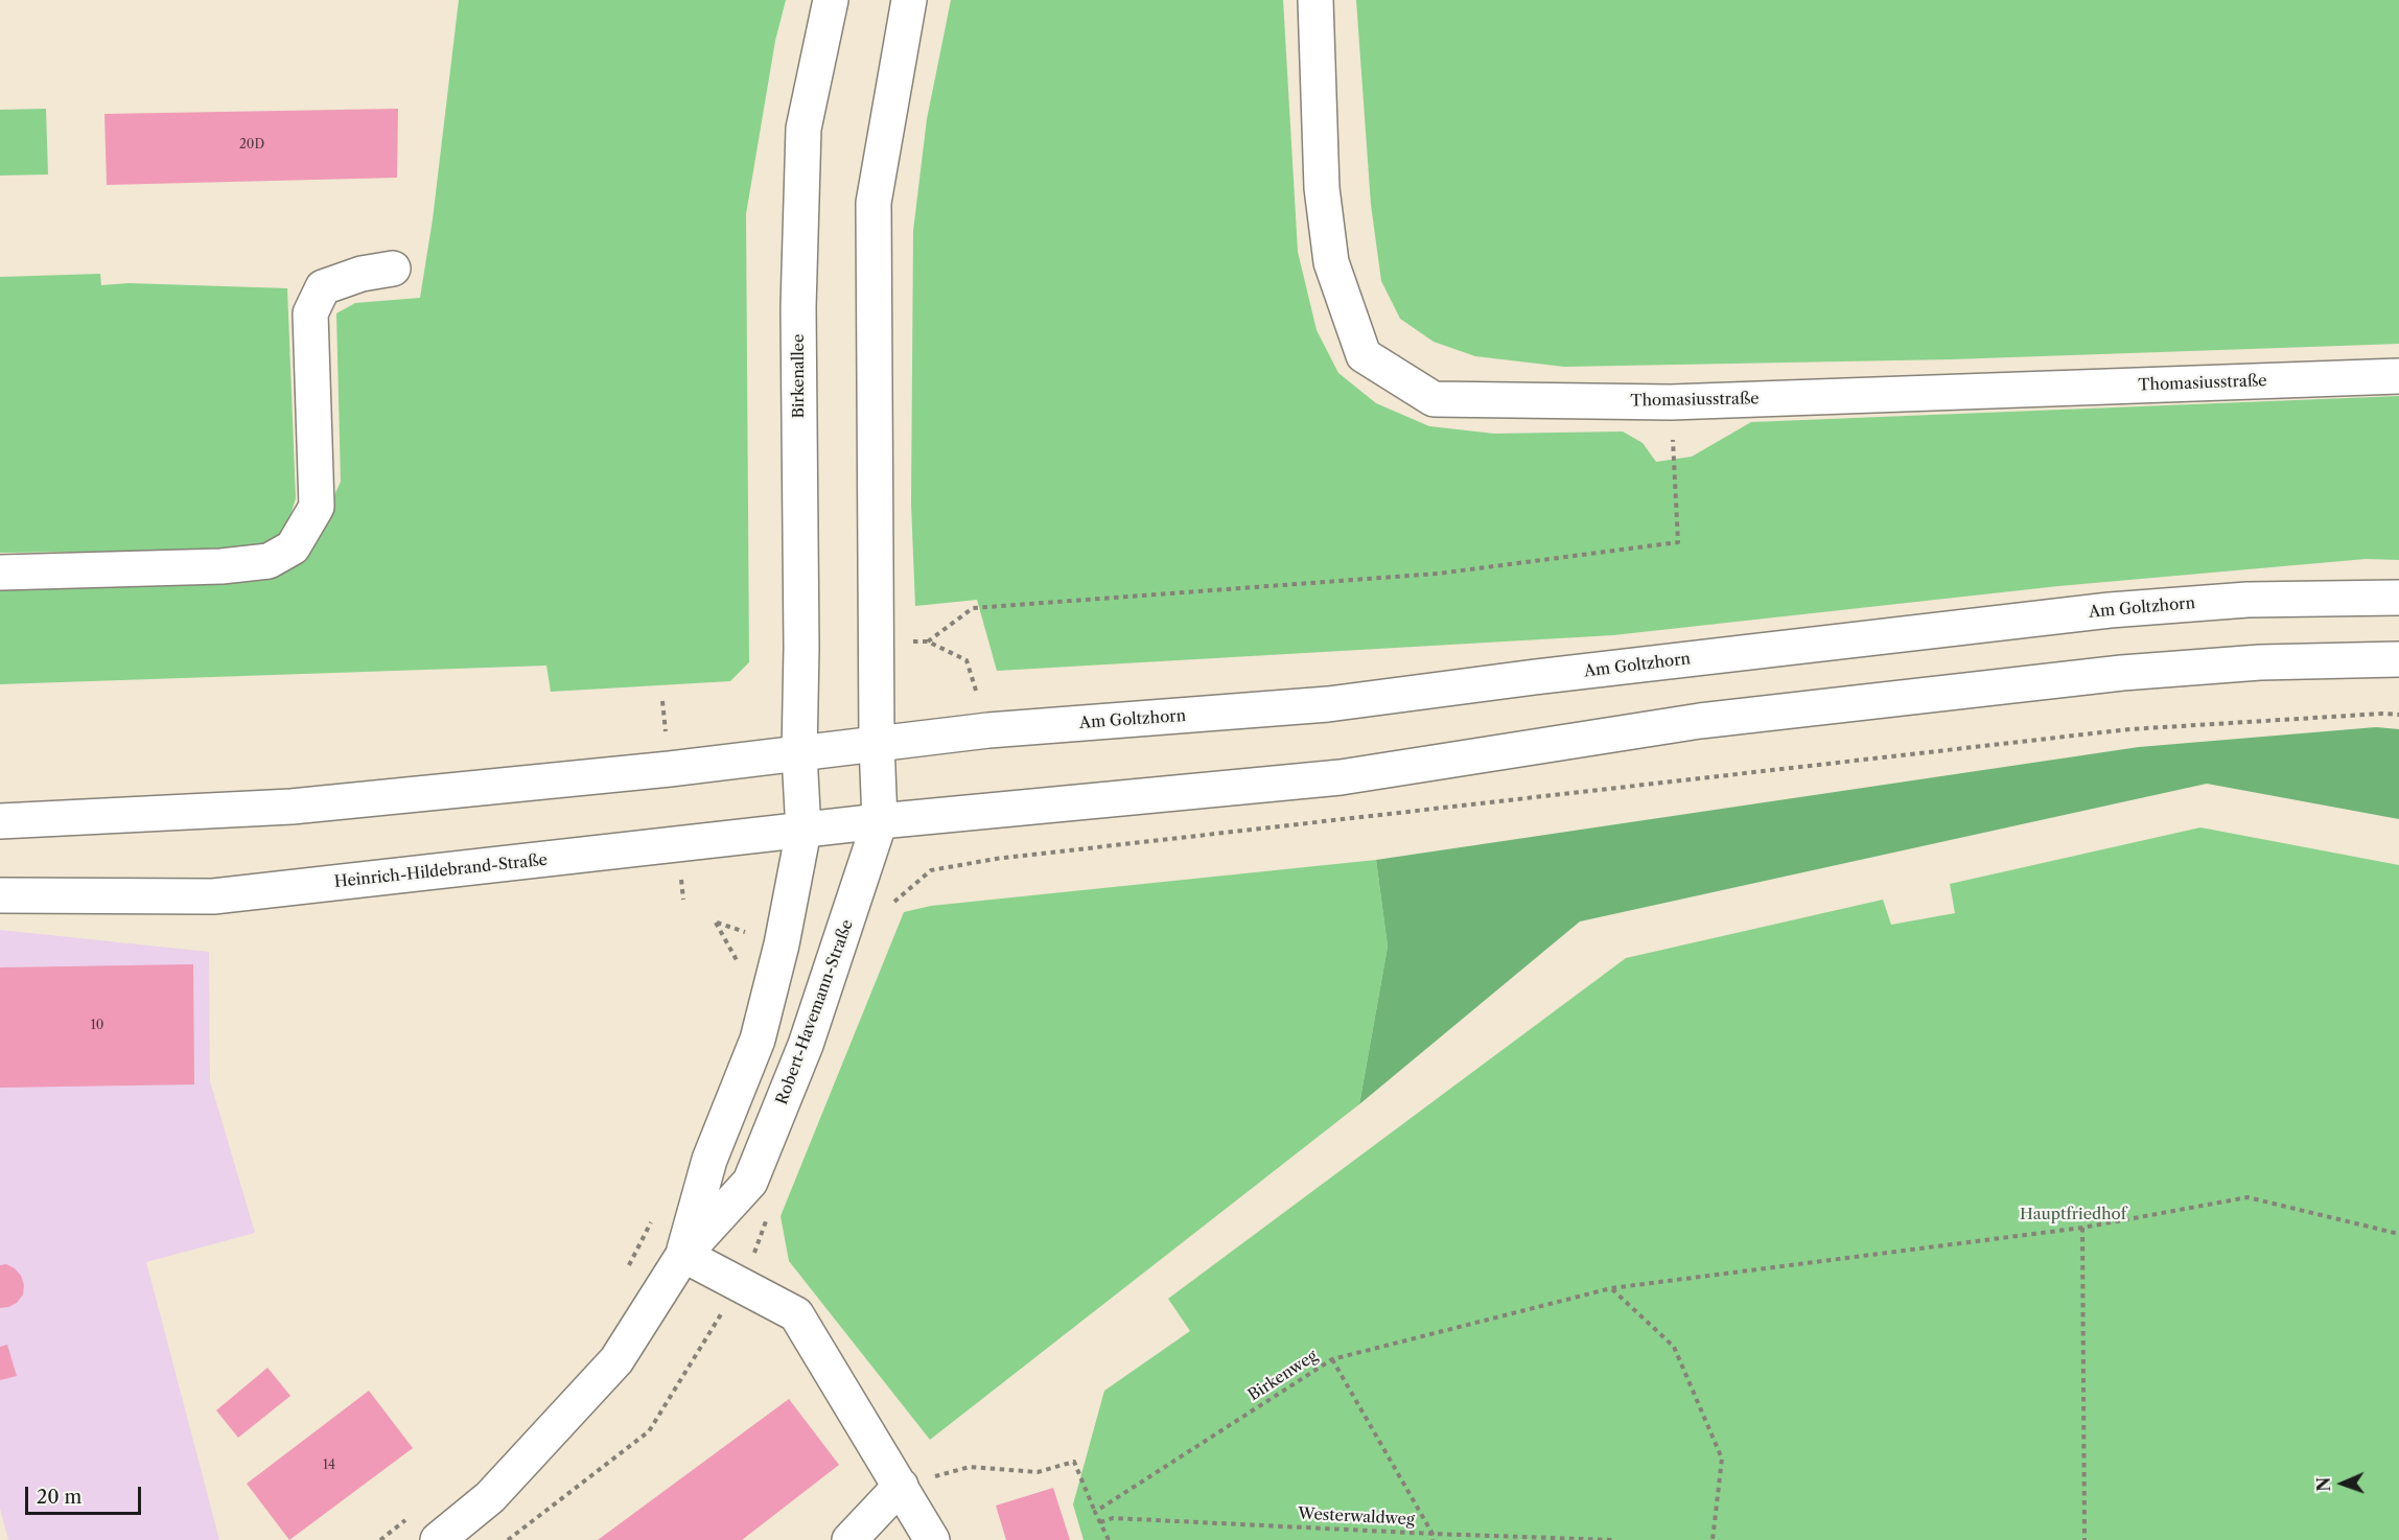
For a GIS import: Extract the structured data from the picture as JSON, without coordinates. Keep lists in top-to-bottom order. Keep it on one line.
{"streets":{"main road":["Birkenallee","Thomasiusstraße","Am Goltzhorn","Heinrich-Hildebrand-Straße","Robert-Havemann-Straße"],"path":["Birkenweg","Westerwaldweg"]},"crossings":[["Birkenallee","Robert-Havemann-Straße"],["Am Goltzhorn","Robert-Havemann-Straße"],["Heinrich-Hildebrand-Straße","Robert-Havemann-Straße"]],"parks":["Hauptfriedhof"],"house_numbers":["20D","10","14"],"scale_bar":"20 m","north":"left"}
